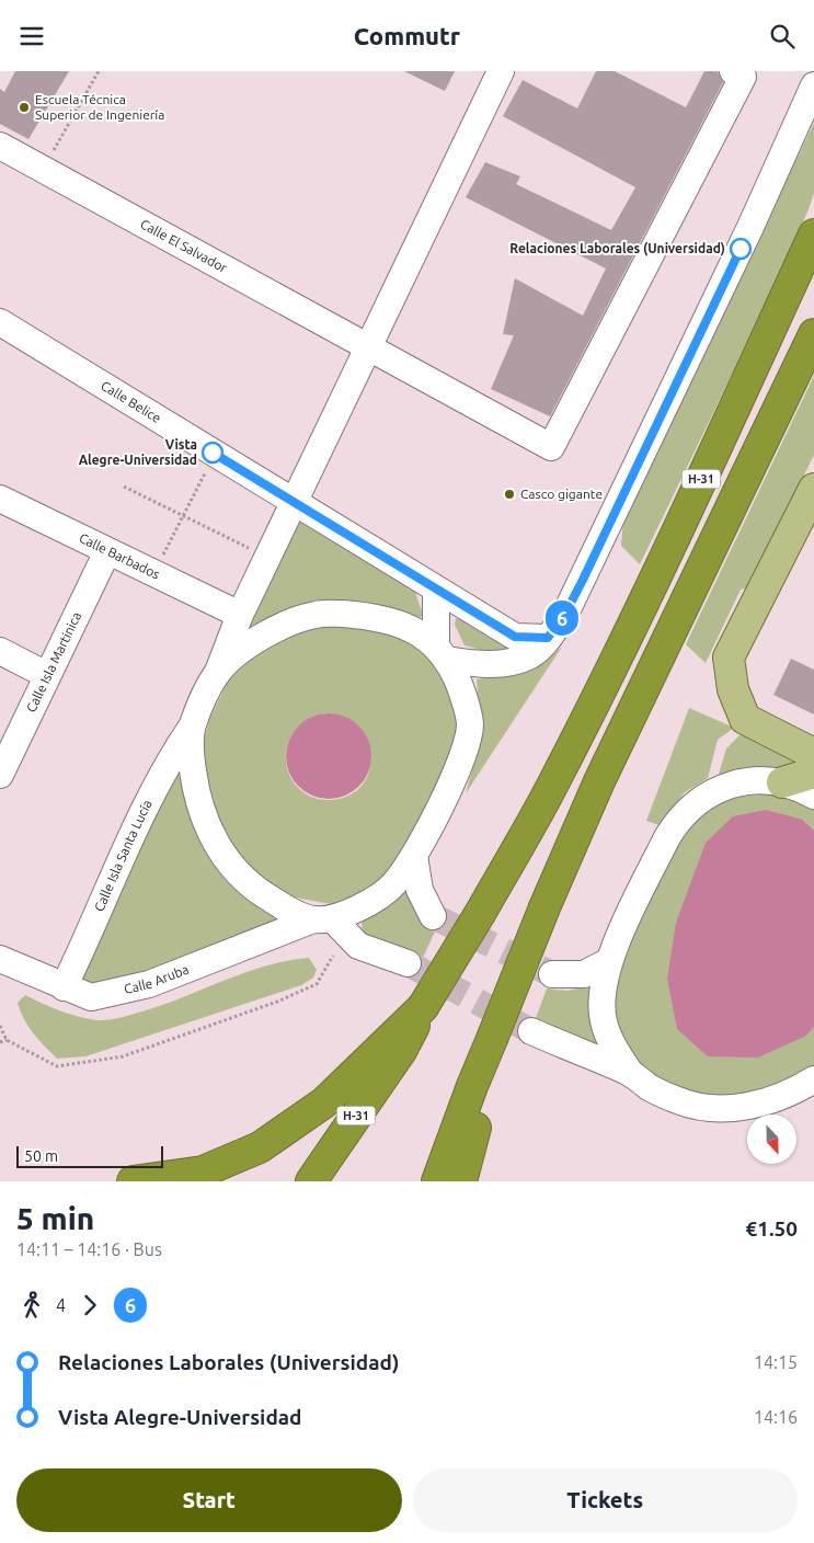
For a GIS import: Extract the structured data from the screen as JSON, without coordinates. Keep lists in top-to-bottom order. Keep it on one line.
{"streets":{"highway":["H-31"],"street":["Calle El Salvador","Calle Belice","Calle Barbados","Calle Isla Martinica","Calle Isla Santa Lucía","Calle Aruba"]},"crossings":[["Calle Barbados","Calle Isla Martinica"],["Calle Isla Santa Lucía","Calle Aruba"]],"places":["Escuela Técnica Superior de Ingeniería","Relaciones Laborales (Universidad)","Vista Alegre-Universidad","Casco gigante"],"lines":["bus line 6"],"scale_bar":"50 m","north":"bottom","page":{"header":"Commutr","on_map":"6","scale":"50 m","heading":["5 min","14:11 – 14:16 · Bus","€1.50"],"legs":["4","6"],"list":[{"name":"Relaciones Laborales (Universidad)","value":"14:15"},{"name":"Vista Alegre-Universidad","value":"14:16"}],"buttons":["Start","Tickets"]}}
